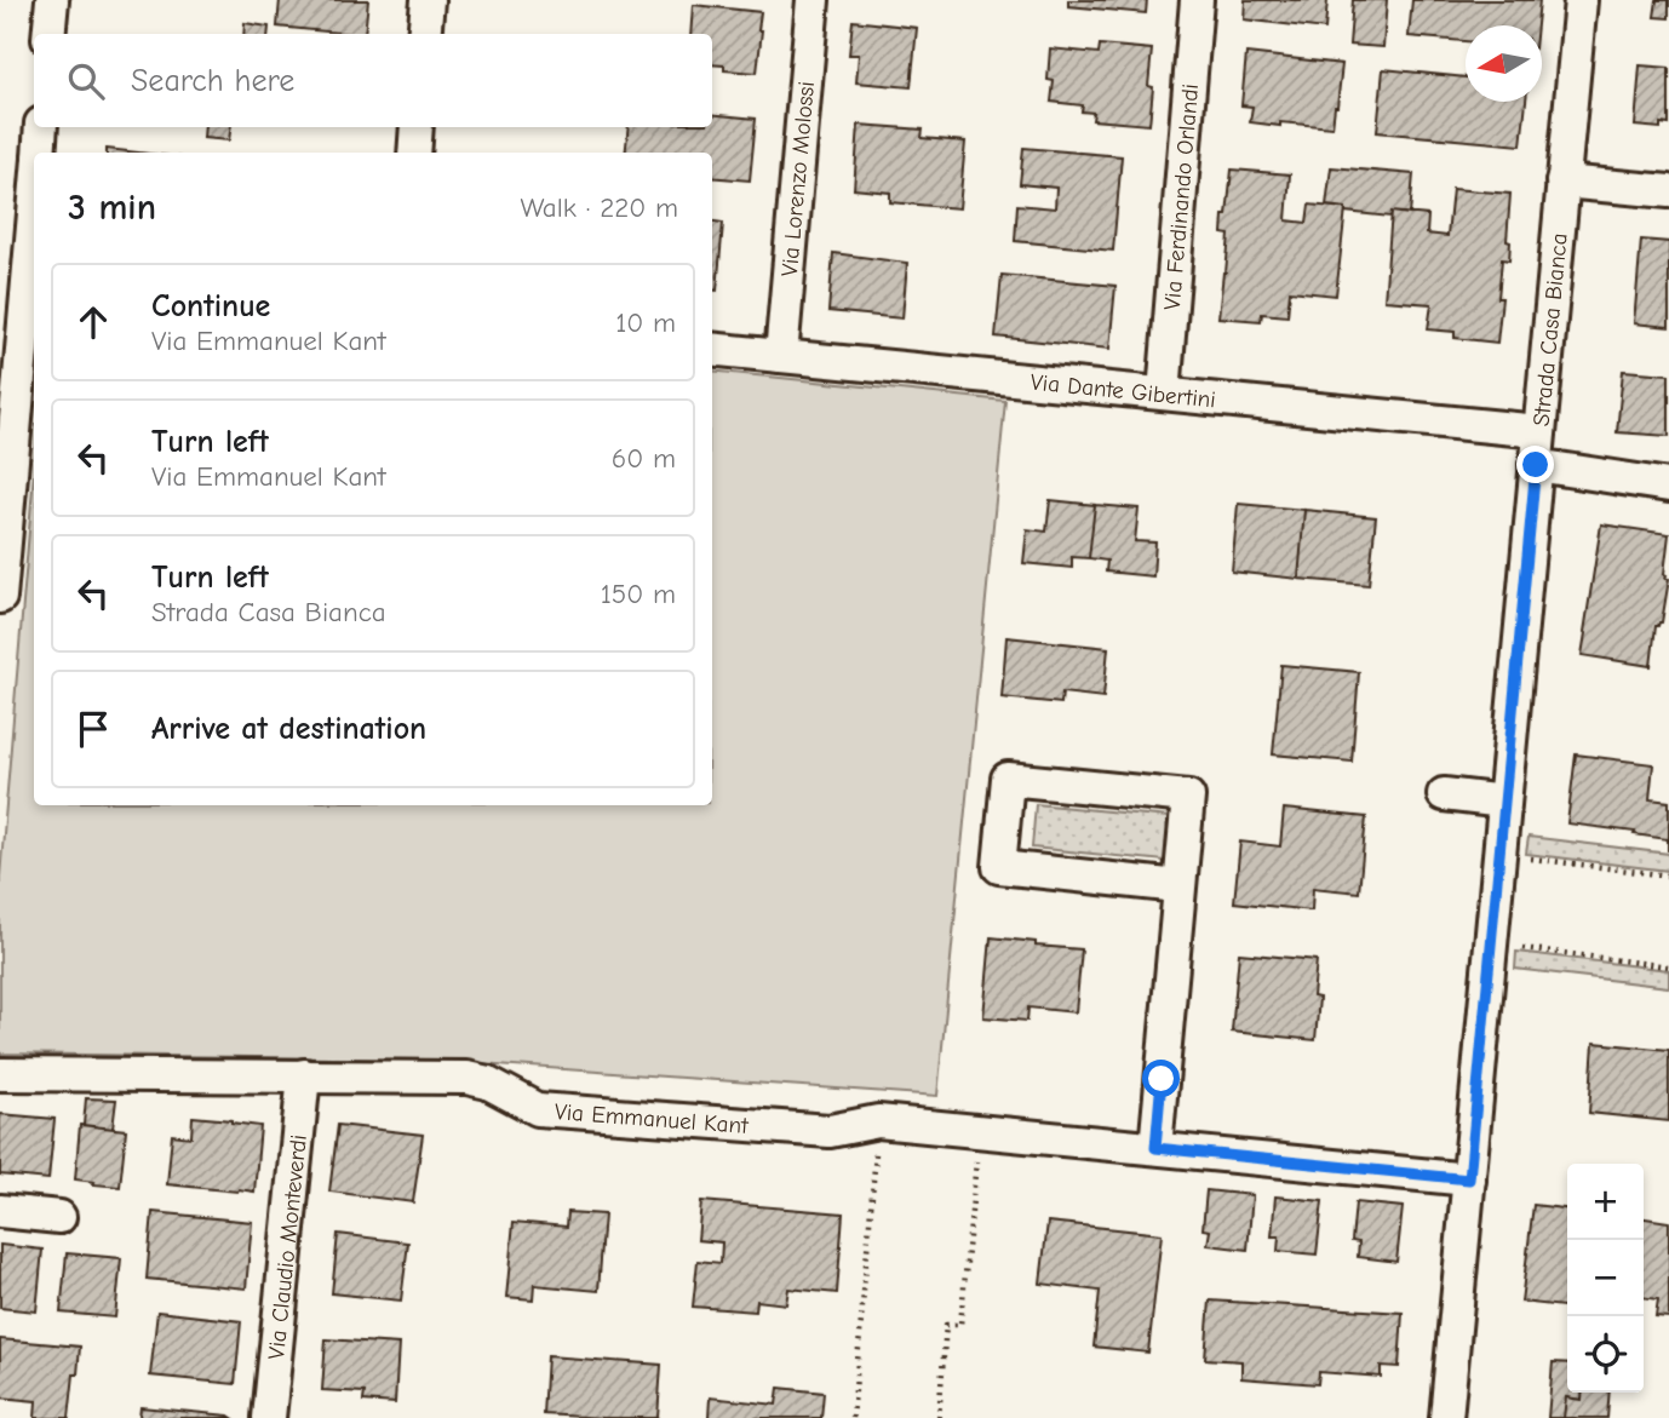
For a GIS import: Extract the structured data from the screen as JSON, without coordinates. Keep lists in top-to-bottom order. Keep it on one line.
{"streets":{"street":["Via Lorenzo Molossi","Via Ferdinando Orlandi","Strada Casa Bianca","Via Dante Gibertini","Via Emmanuel Kant","Via Claudio Monteverdi"]},"crossings":[["Via Lorenzo Molossi","Via Dante Gibertini"],["Via Ferdinando Orlandi","Via Dante Gibertini"],["Strada Casa Bianca","Via Dante Gibertini"],["Strada Casa Bianca","Via Emmanuel Kant"],["Via Emmanuel Kant","Via Claudio Monteverdi"]],"north":"left","page":{"search":"Search here","heading":["3 min","Walk · 220 m"],"list":[["Continue","Via Emmanuel Kant","10 m"],["Turn left","Via Emmanuel Kant","60 m"],["Turn left","Strada Casa Bianca","150 m"],"Arrive at destination"],"map_buttons":["+","−"]}}
